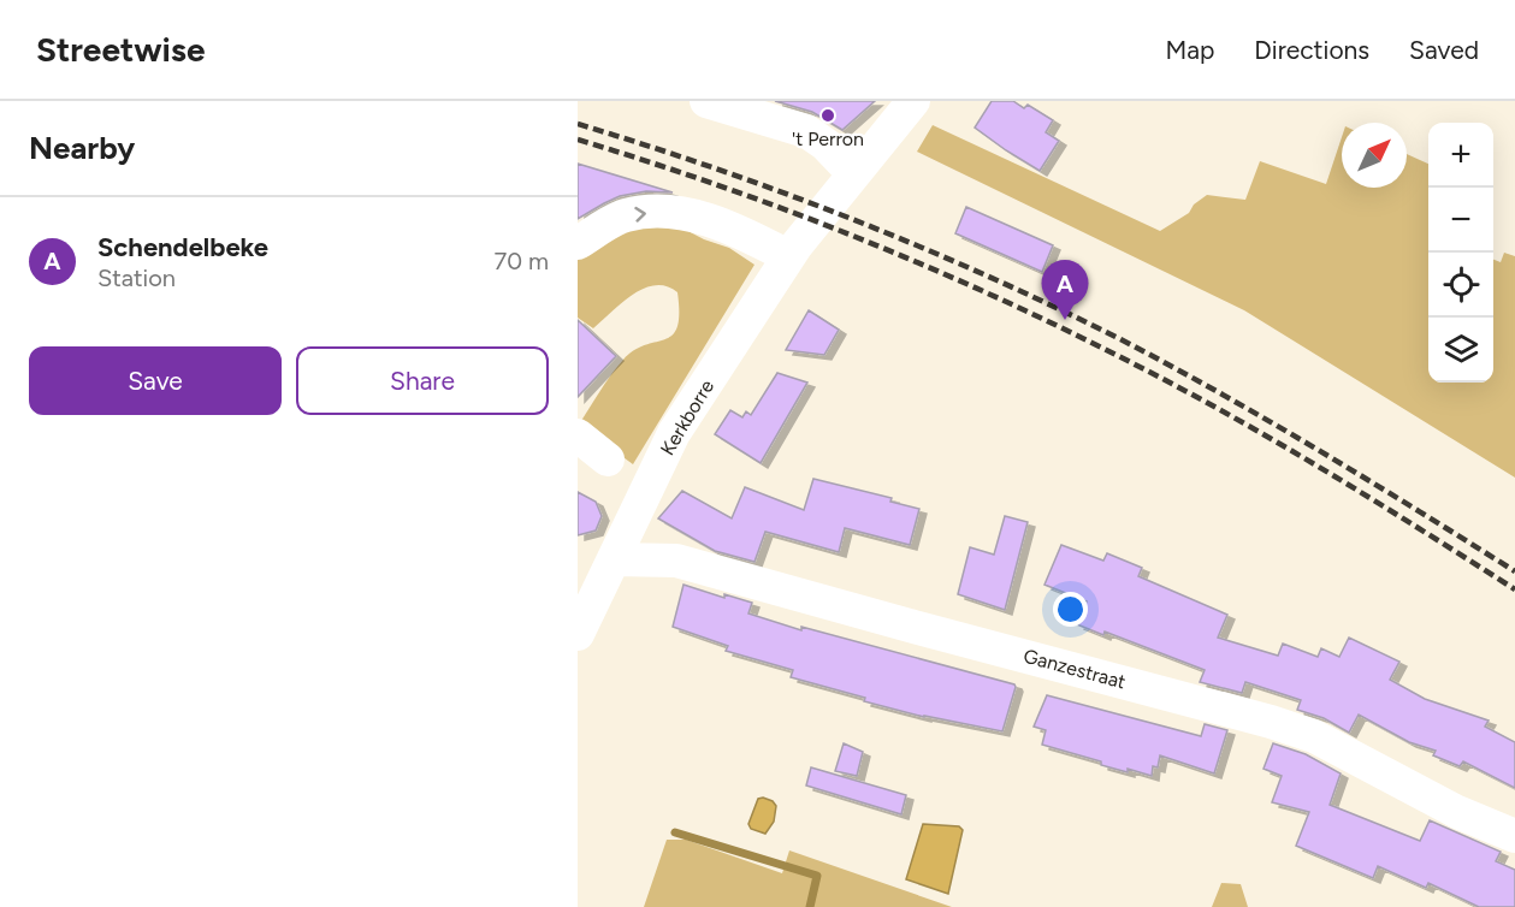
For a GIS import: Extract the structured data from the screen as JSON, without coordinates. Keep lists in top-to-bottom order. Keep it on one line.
{"streets":{"street":["Kerkborre","Ganzestraat"]},"crossings":[["Kerkborre","Ganzestraat"]],"places":["'t Perron"],"north":"top right","page":{"header":"Streetwise","nav":["Map","Directions","Saved"],"heading":"Nearby","map_buttons":["+","−"],"list":[{"mark":"A","name":"Schendelbeke","note":"Station","value":"70 m"}],"pins":"A","buttons":["Save","Share"]}}
